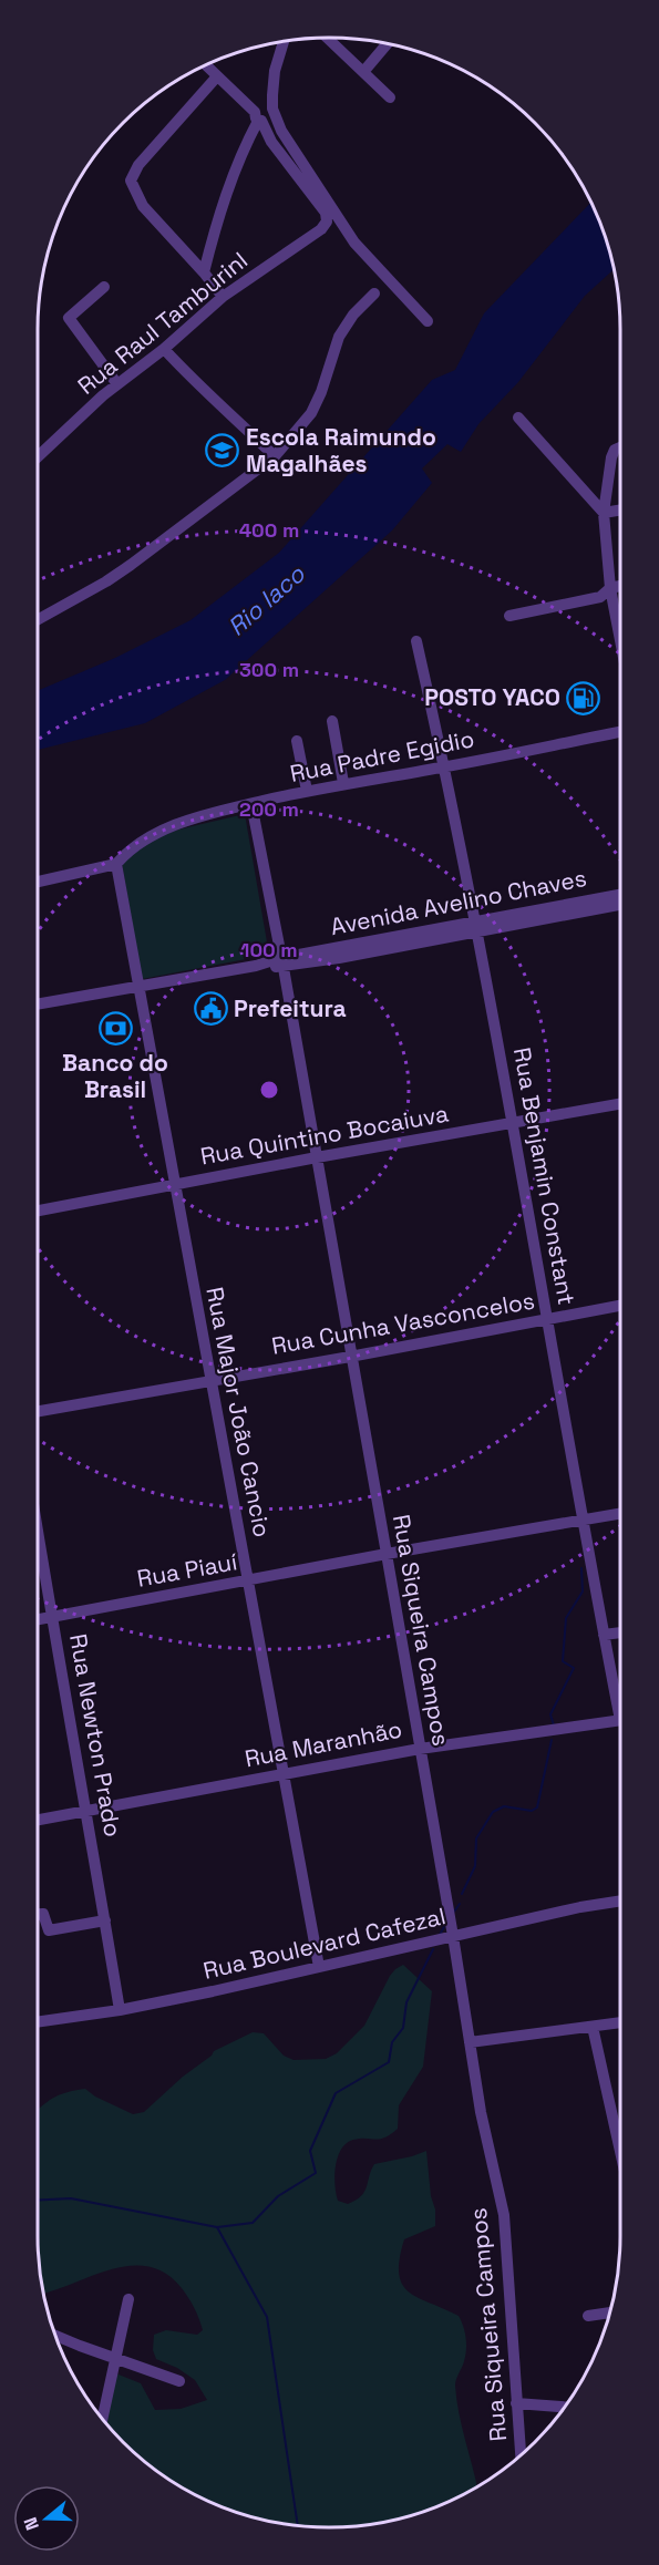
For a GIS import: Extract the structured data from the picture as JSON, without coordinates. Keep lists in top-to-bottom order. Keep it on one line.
{"streets":{"street":["Rua Raul Tamburinl","Rua Padre Egidio","Avenida Avelino Chaves","Rua Quintino Bocaiuva","Rua Benjamin Constant","Rua Cunha Vasconcelos","Rua Major João Cancio","Rua Piauí","Rua Siqueira Campos","Rua Newton Prado","Rua Maranhão","Rua Boulevard Cafezal"]},"crossings":[["Rua Padre Egidio","Rua Benjamin Constant"],["Rua Padre Egidio","Rua Major João Cancio"],["Rua Padre Egidio","Rua Siqueira Campos"],["Avenida Avelino Chaves","Rua Benjamin Constant"],["Avenida Avelino Chaves","Rua Major João Cancio"],["Avenida Avelino Chaves","Rua Siqueira Campos"],["Rua Quintino Bocaiuva","Rua Benjamin Constant"],["Rua Quintino Bocaiuva","Rua Major João Cancio"],["Rua Quintino Bocaiuva","Rua Siqueira Campos"],["Rua Benjamin Constant","Rua Cunha Vasconcelos"],["Rua Benjamin Constant","Rua Piauí"],["Rua Cunha Vasconcelos","Rua Major João Cancio"],["Rua Cunha Vasconcelos","Rua Siqueira Campos"],["Rua Major João Cancio","Rua Piauí"],["Rua Major João Cancio","Rua Maranhão"],["Rua Major João Cancio","Rua Boulevard Cafezal"],["Rua Piauí","Rua Siqueira Campos"],["Rua Piauí","Rua Newton Prado"],["Rua Siqueira Campos","Rua Maranhão"],["Rua Siqueira Campos","Rua Boulevard Cafezal"],["Rua Newton Prado","Rua Maranhão"],["Rua Newton Prado","Rua Boulevard Cafezal"]],"water":["Rio Iaco"],"places":{"school or university":["Escola Raimundo Magalhães"],"fuel station":["POSTO YACO"],"public building":["Prefeitura"],"bank":["Banco do Brasil"]},"north":"left","rings":["400 m","300 m","200 m","100 m"]}
